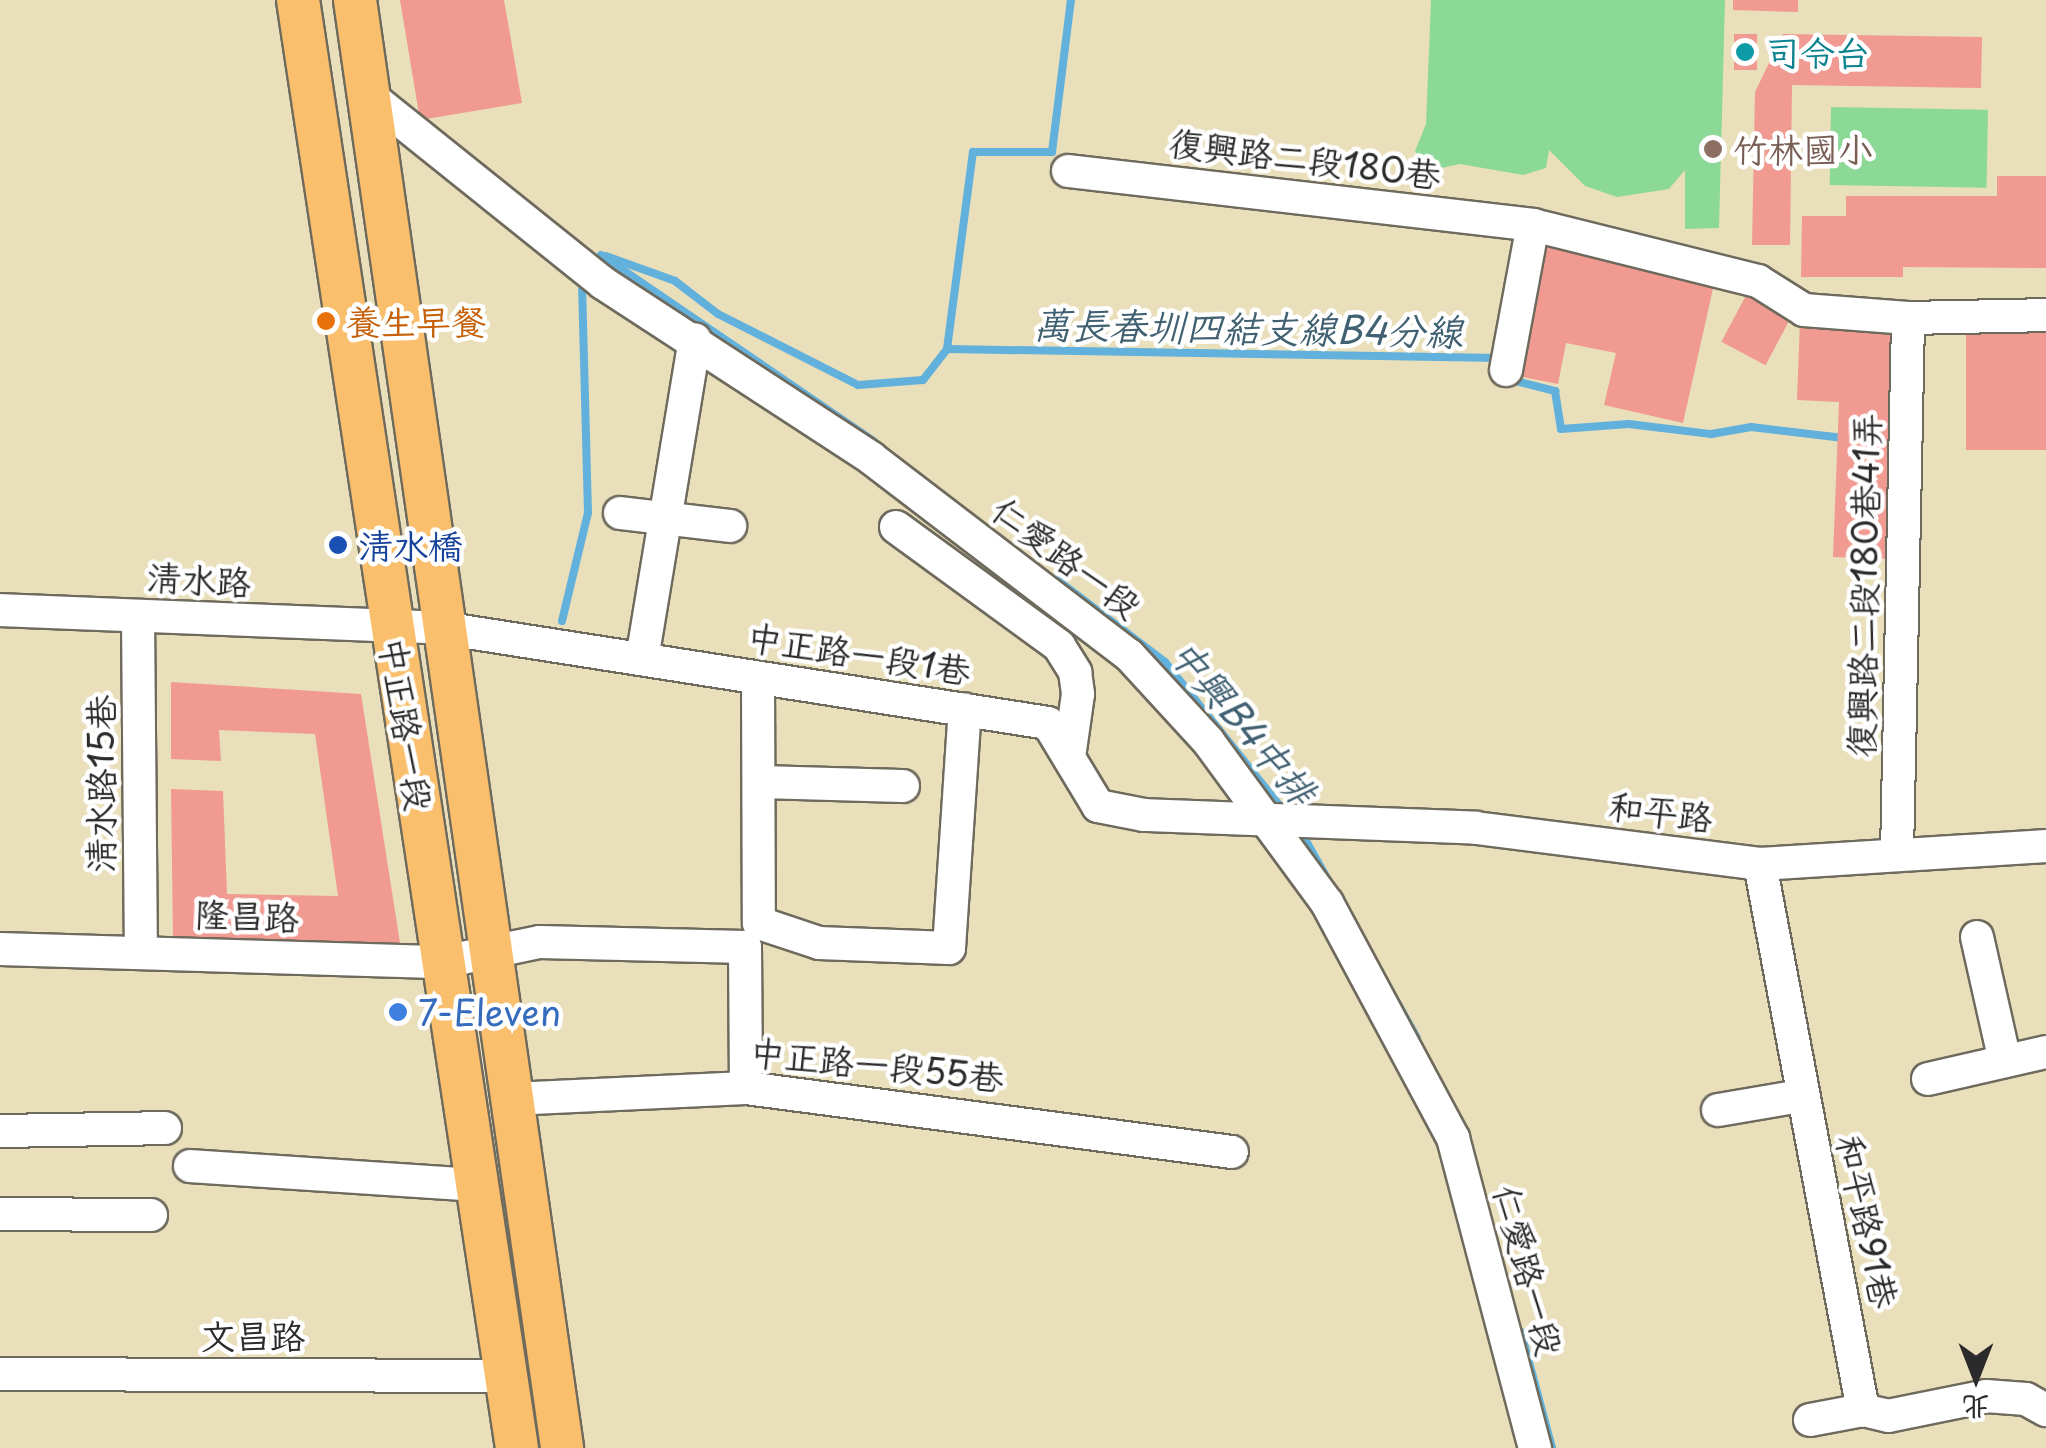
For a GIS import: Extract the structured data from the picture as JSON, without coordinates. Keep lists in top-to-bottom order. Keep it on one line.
{"streets":{"main road":["中正路一段"],"street":["復興路二段180巷","仁愛路一段","清水路","復興路二段180巷41弄","中正路一段1巷","清水路15巷","和平路","隆昌路","中正路一段55巷","和平路91巷","文昌路"]},"crossings":[["復興路二段180巷","復興路二段180巷41弄"],["仁愛路一段","中正路一段1巷"],["仁愛路一段","中正路一段"],["仁愛路一段","和平路"],["清水路","中正路一段1巷"],["清水路","中正路一段"],["清水路","清水路15巷"],["復興路二段180巷41弄","和平路"],["中正路一段1巷","中正路一段"],["中正路一段1巷","和平路"],["中正路一段","隆昌路"],["中正路一段","中正路一段55巷"],["中正路一段","文昌路"],["清水路15巷","隆昌路"],["和平路","和平路91巷"],["隆昌路","中正路一段55巷"]],"water":["萬長春圳四結支線B4分線","中興B4中排"],"places":["司令台","竹林國小","養生早餐","清水橋","7-Eleven"],"north":"bottom"}
